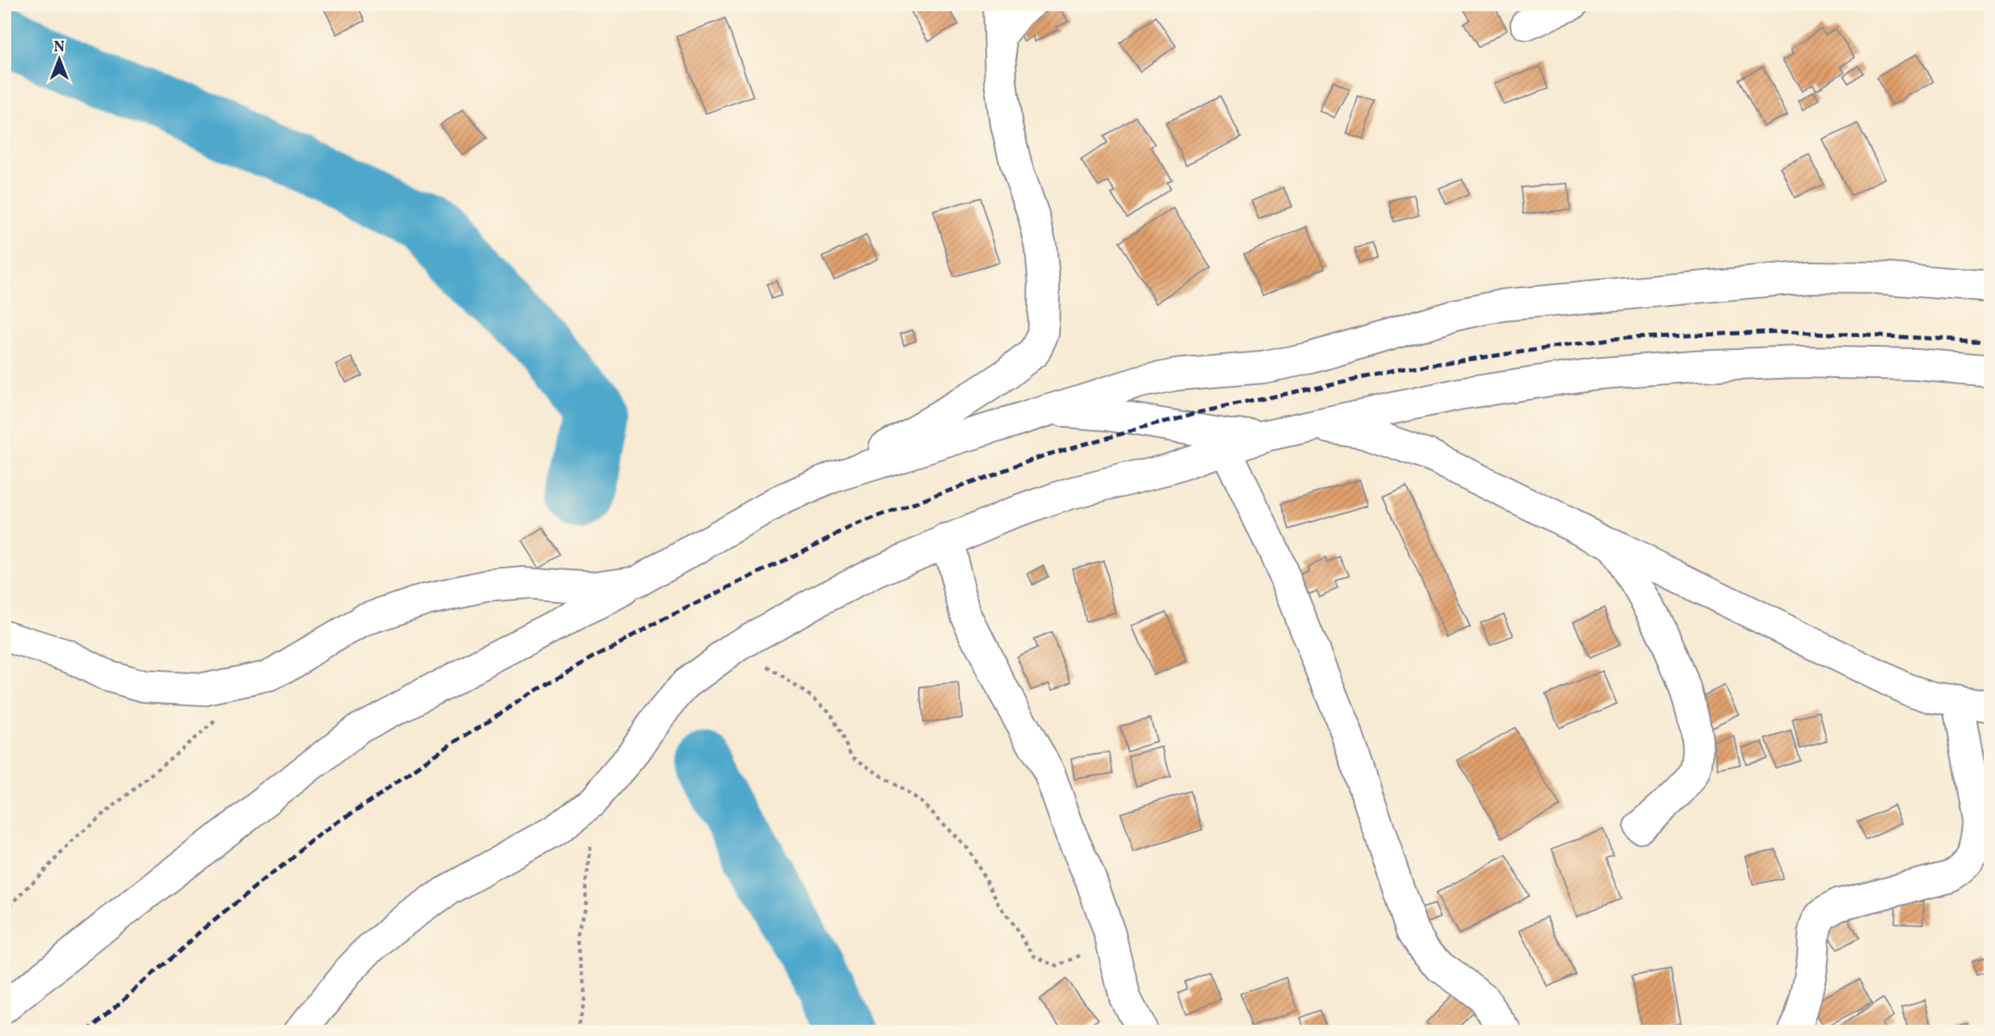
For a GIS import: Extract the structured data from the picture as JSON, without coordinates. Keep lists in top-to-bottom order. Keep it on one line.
{"north":"top"}
